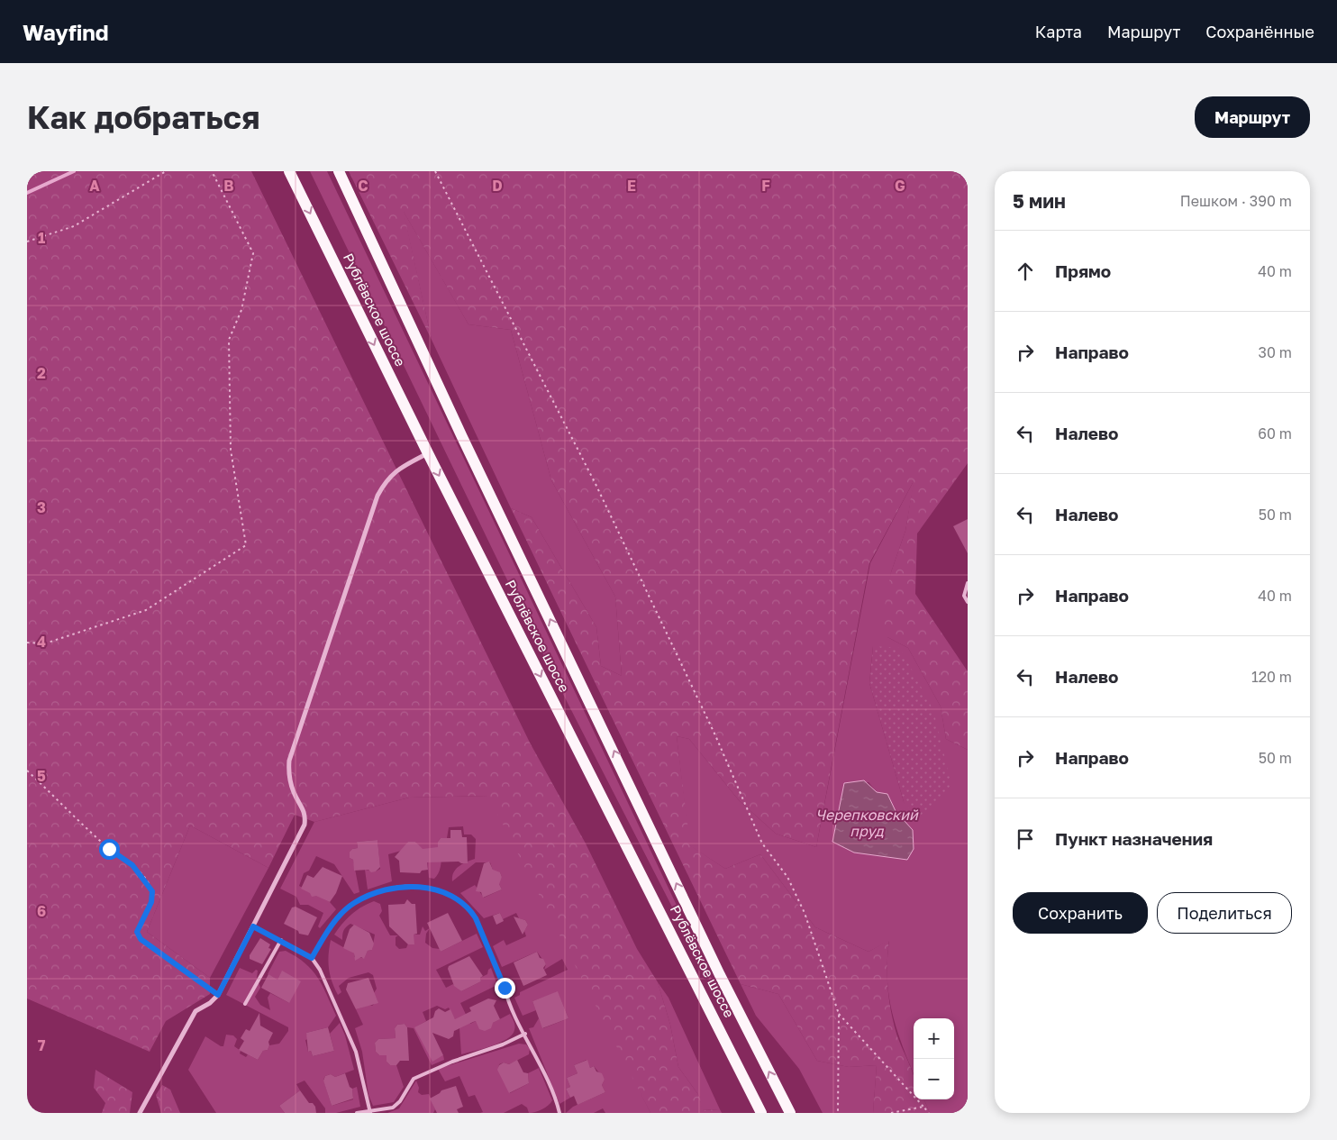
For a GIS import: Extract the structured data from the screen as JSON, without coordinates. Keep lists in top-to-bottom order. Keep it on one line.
{"streets":{"main road":["Рублёвское шоссе"]},"water":["Черепковский пруд"],"page":{"header":"Wayfind","nav":["Карта","Маршрут","Сохранённые"],"buttons":["Маршрут",["Сохранить","Поделиться"]],"title":"Как добраться","heading":["5 мин","Пешком · 390 m"],"list":[["Прямо","40 m"],["Направо","30 m"],["Налево","60 m"],["Налево","50 m"],["Направо","40 m"],["Налево","120 m"],["Направо","50 m"],"Пункт назначения"],"map_buttons":["+","−"]},"grid":{"columns":["A","B","C","D","E","F","G"],"rows":["1","2","3","4","5","6","7"]}}
